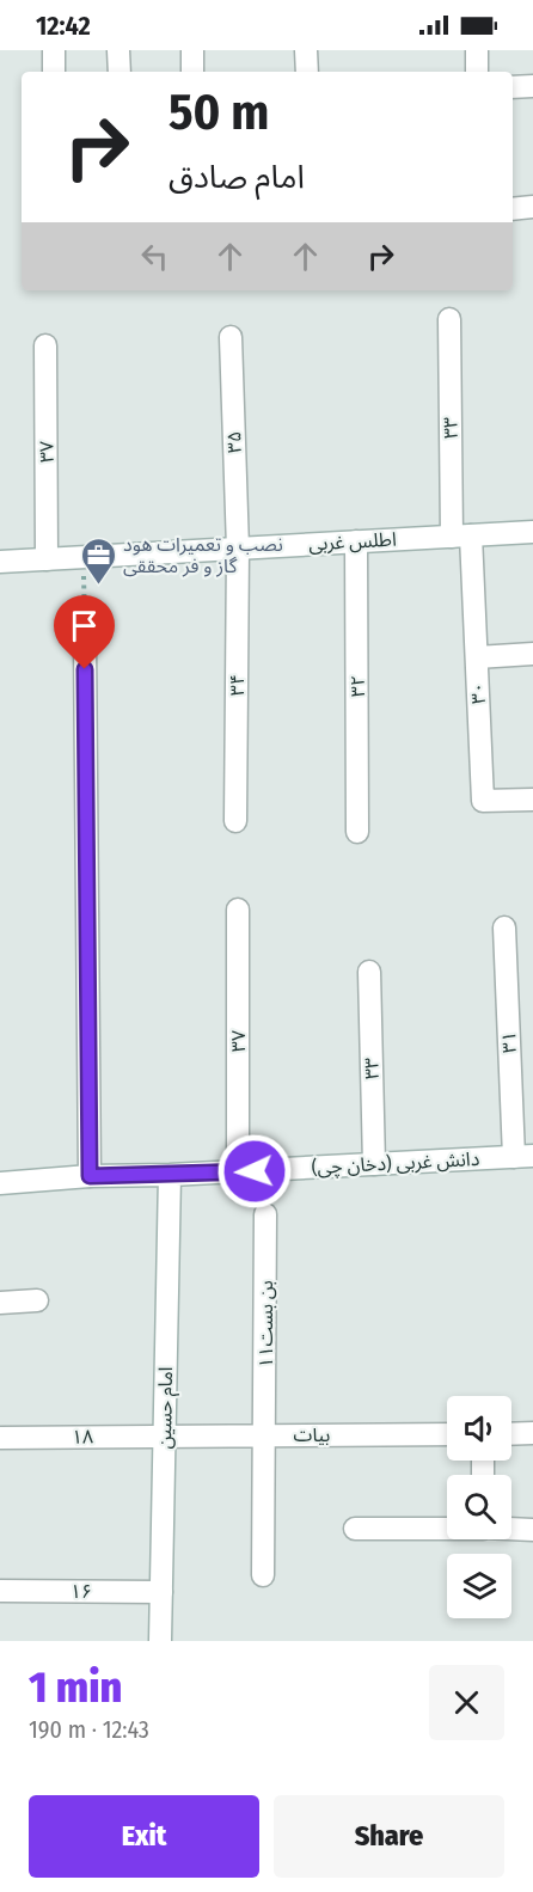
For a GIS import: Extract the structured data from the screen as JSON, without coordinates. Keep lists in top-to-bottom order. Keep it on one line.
{"streets":{"street":["۳۳","۳۵","۳۷","اطلس غربی","۳۴","۳۲","۳۰","۳۱","دانش غربی (دخان چی)","بن بست۱۱","امام حسین","بیات","۱۸","۱۶"]},"crossings":[["۳۳","اطلس غربی"],["۳۳","۳۰"],["۳۳","دانش غربی (دخان چی)"],["۳۵","اطلس غربی"],["۳۵","۳۴"],["۳۷","اطلس غربی"],["۳۷","دانش غربی (دخان چی)"],["اطلس غربی","۳۴"],["اطلس غربی","۳۲"],["اطلس غربی","۳۰"],["۳۱","دانش غربی (دخان چی)"],["دانش غربی (دخان چی)","امام حسین"],["بن بست۱۱","بیات"],["امام حسین","بیات"],["امام حسین","۱۸"],["امام حسین","۱۶"],["بیات","۱۸"]],"places":{"office":["نصب و تعمیرات هود گاز و فر محققی"]},"page":{"status":"12:42","turn":["50 m","امام صادق"],"heading":["1 min","190 m · 12:43"],"buttons":["Exit","Share"]}}
